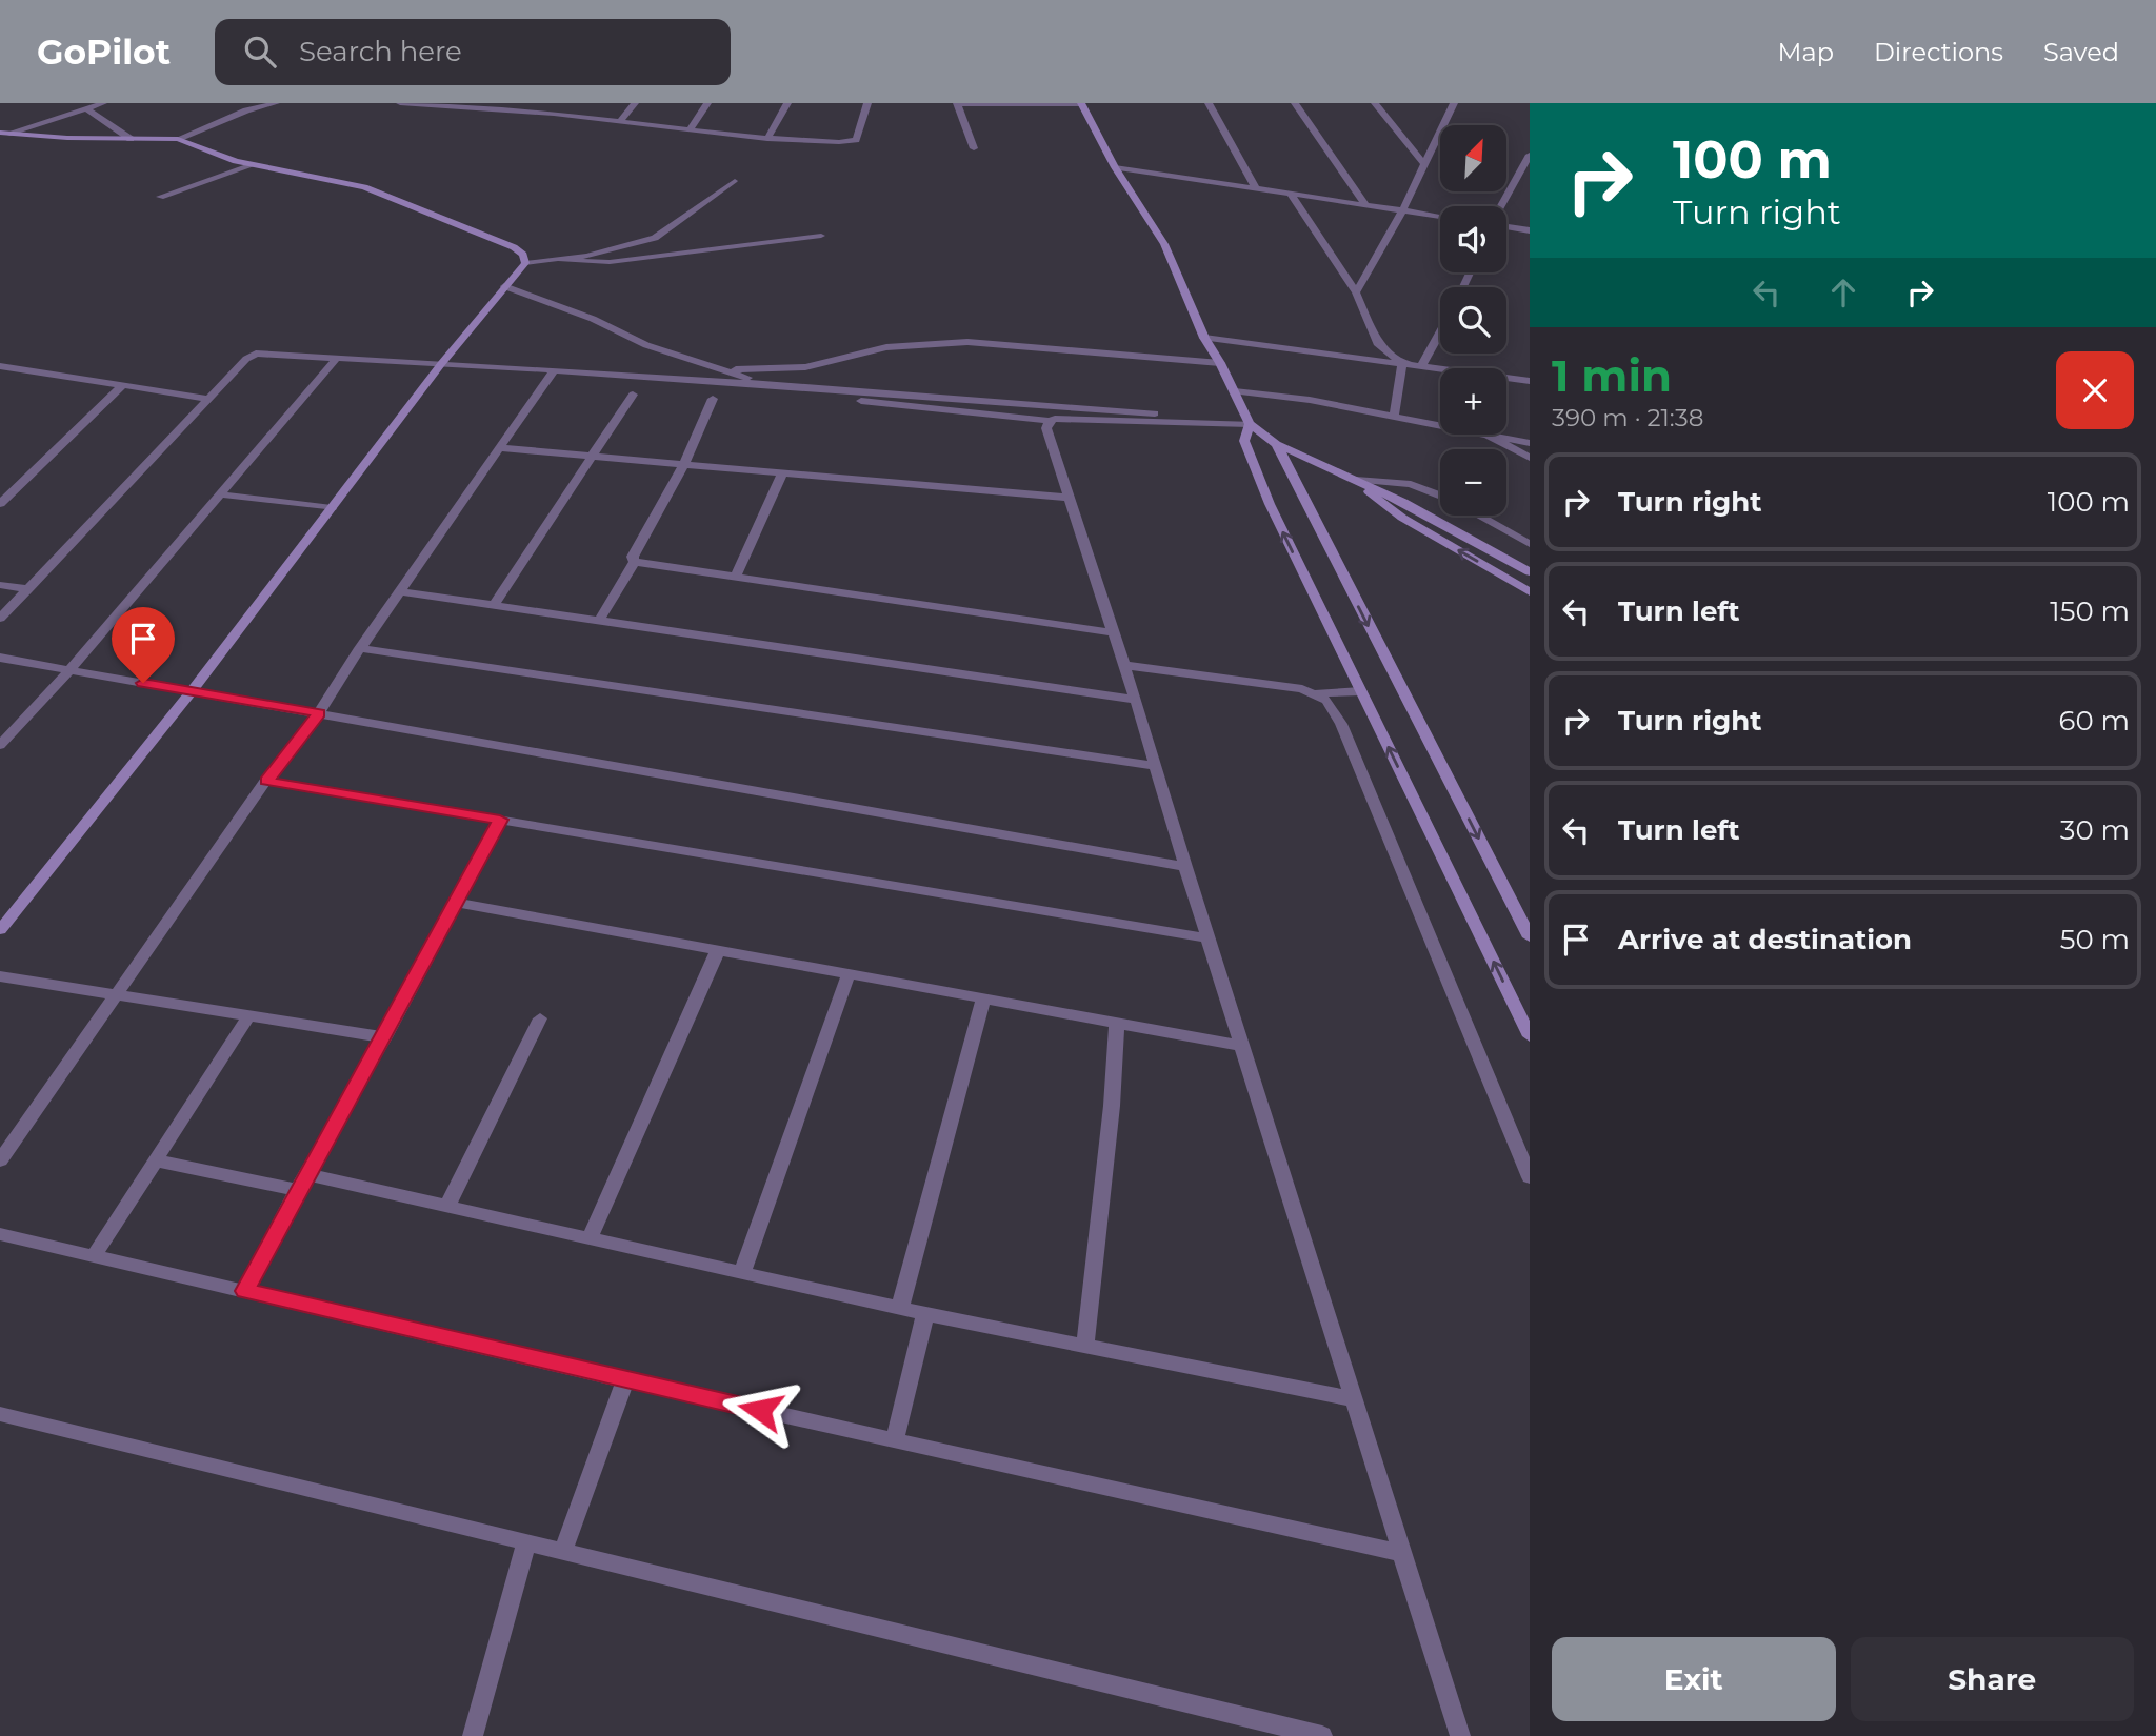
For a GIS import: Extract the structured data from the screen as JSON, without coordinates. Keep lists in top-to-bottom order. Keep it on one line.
{"north":"top right","page":{"header":"GoPilot","search":"Search here","nav":["Map","Directions","Saved"],"turn":["100 m","Turn right"],"map_buttons":["+","−"],"heading":["1 min","390 m · 21:38"],"list":[{"name":"Turn right","value":"100 m"},{"name":"Turn left","value":"150 m"},{"name":"Turn right","value":"60 m"},{"name":"Turn left","value":"30 m"},{"name":"Arrive at destination","value":"50 m"}],"buttons":["Exit","Share"]}}
